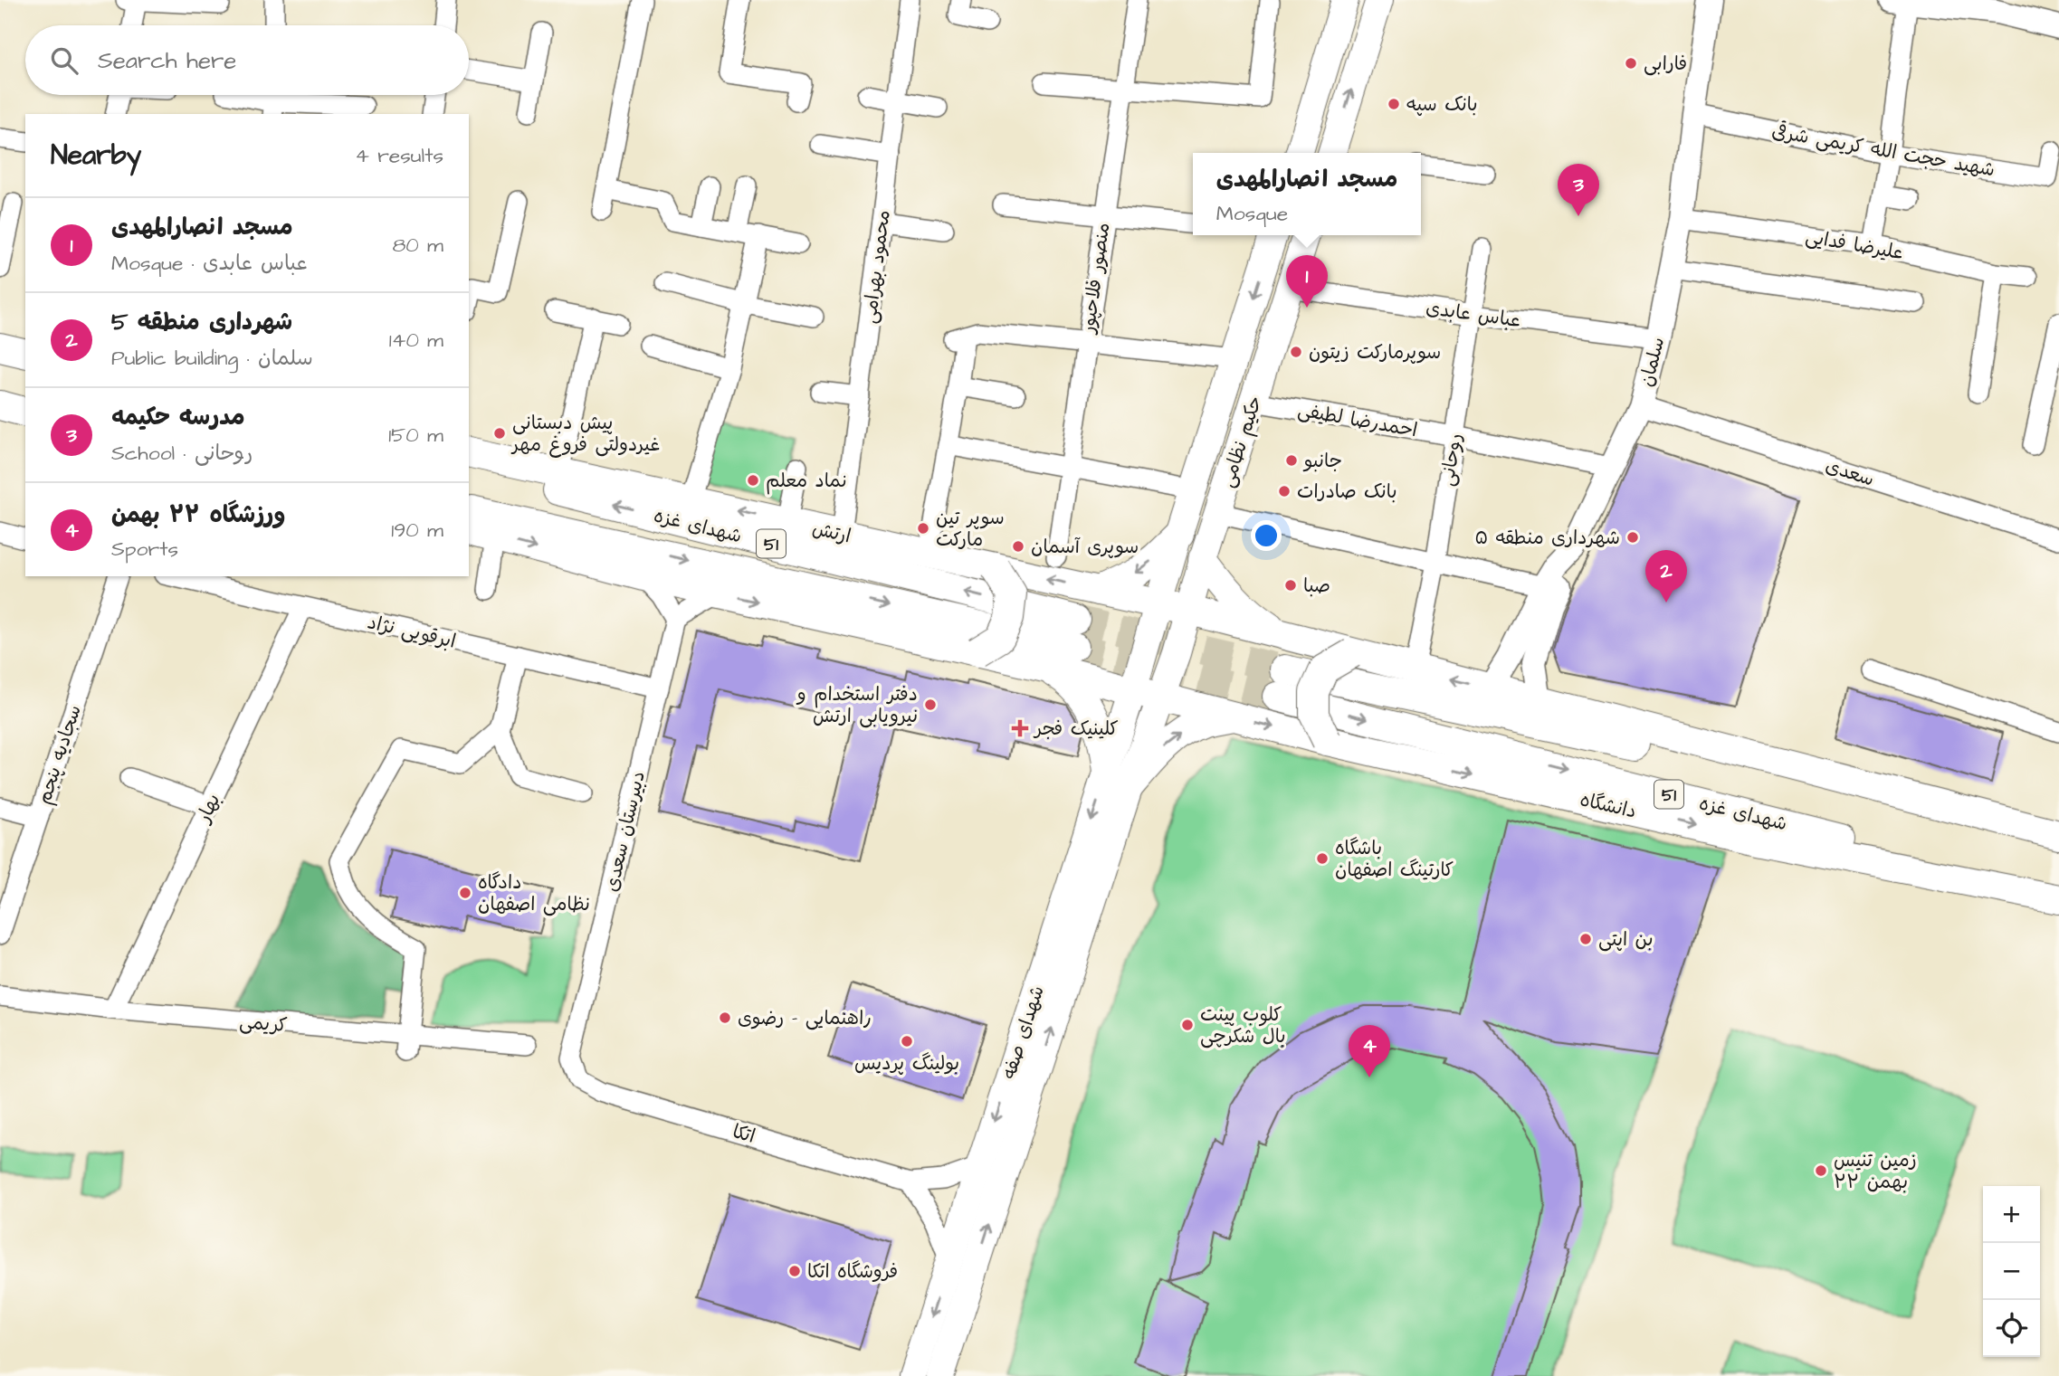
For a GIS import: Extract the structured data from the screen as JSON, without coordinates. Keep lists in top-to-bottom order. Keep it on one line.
{"streets":{"main road":["حکیم نظامی","شهدای غزه","ارتش","51","دانشگاه","شهدای صفه"],"street":["شهید حجت الله کریمی شرقی","علیرضا فدایی","محمود بهرامی","منصور فلاحپور","عباس عابدی","سلمان","احمدرضا لطیفی","روحانی","سعدی","ابرقویی نژاد","سجادیه پنجم","بهار","دبیرستان سعدی","کریمی","اتکا"]},"crossings":[["شهید حجت الله کریمی شرقی","سلمان"],["علیرضا فدایی","سلمان"],["محمود بهرامی","ارتش"],["عباس عابدی","سلمان"],["عباس عابدی","حکیم نظامی"],["عباس عابدی","روحانی"],["سلمان","احمدرضا لطیفی"],["سلمان","سعدی"],["احمدرضا لطیفی","حکیم نظامی"],["احمدرضا لطیفی","روحانی"],["حکیم نظامی","ارتش"],["حکیم نظامی","دانشگاه"],["حکیم نظامی","شهدای صفه"],["شهدای غزه","دانشگاه"],["ابرقویی نژاد","بهار"],["ابرقویی نژاد","دبیرستان سعدی"],["دانشگاه","شهدای صفه"],["بهار","کریمی"],["دبیرستان سعدی","اتکا"]],"places":{"other":["فارابی","بانک سپه","سوپرمارکت زیتون","پیش دبستانی غیردولتی فروغ مهر","جانبو","نماد معلم","بانک صادرات","سوپر تین مارکت","شهرداری منطقه ۵","سوپری آسمان","صبا","دفتر استخدام و نیرویابی ارتش","باشگاه کارتینگ اصفهان","دادگاه نظامی اصفهان","بن اپتی","راهنمایی - رضوی","کلوب پینت بال شکرچی","بولینگ پردیس","زمین تنیس ۲۲ بهمن","فروشگاه اتکا"],"health":["کلینیک فجر"]},"page":{"search":"Search here","heading":["Nearby","4 results"],"popup":["مسجد انصارالمهدی","Mosque"],"pins":["3","1","2","4"],"list":[{"mark":"1","name":"مسجد انصارالمهدی","note":"Mosque · عباس عابدی","value":"80 m"},{"mark":"2","name":"شهرداری منطقه 5","note":"Public building · سلمان","value":"140 m"},{"mark":"3","name":"مدرسه حکیمه","note":"School · روحانی","value":"150 m"},{"mark":"4","name":"ورزشگاه ۲۲ بهمن","note":"Sports","value":"190 m"}],"map_buttons":["+","−"]}}
